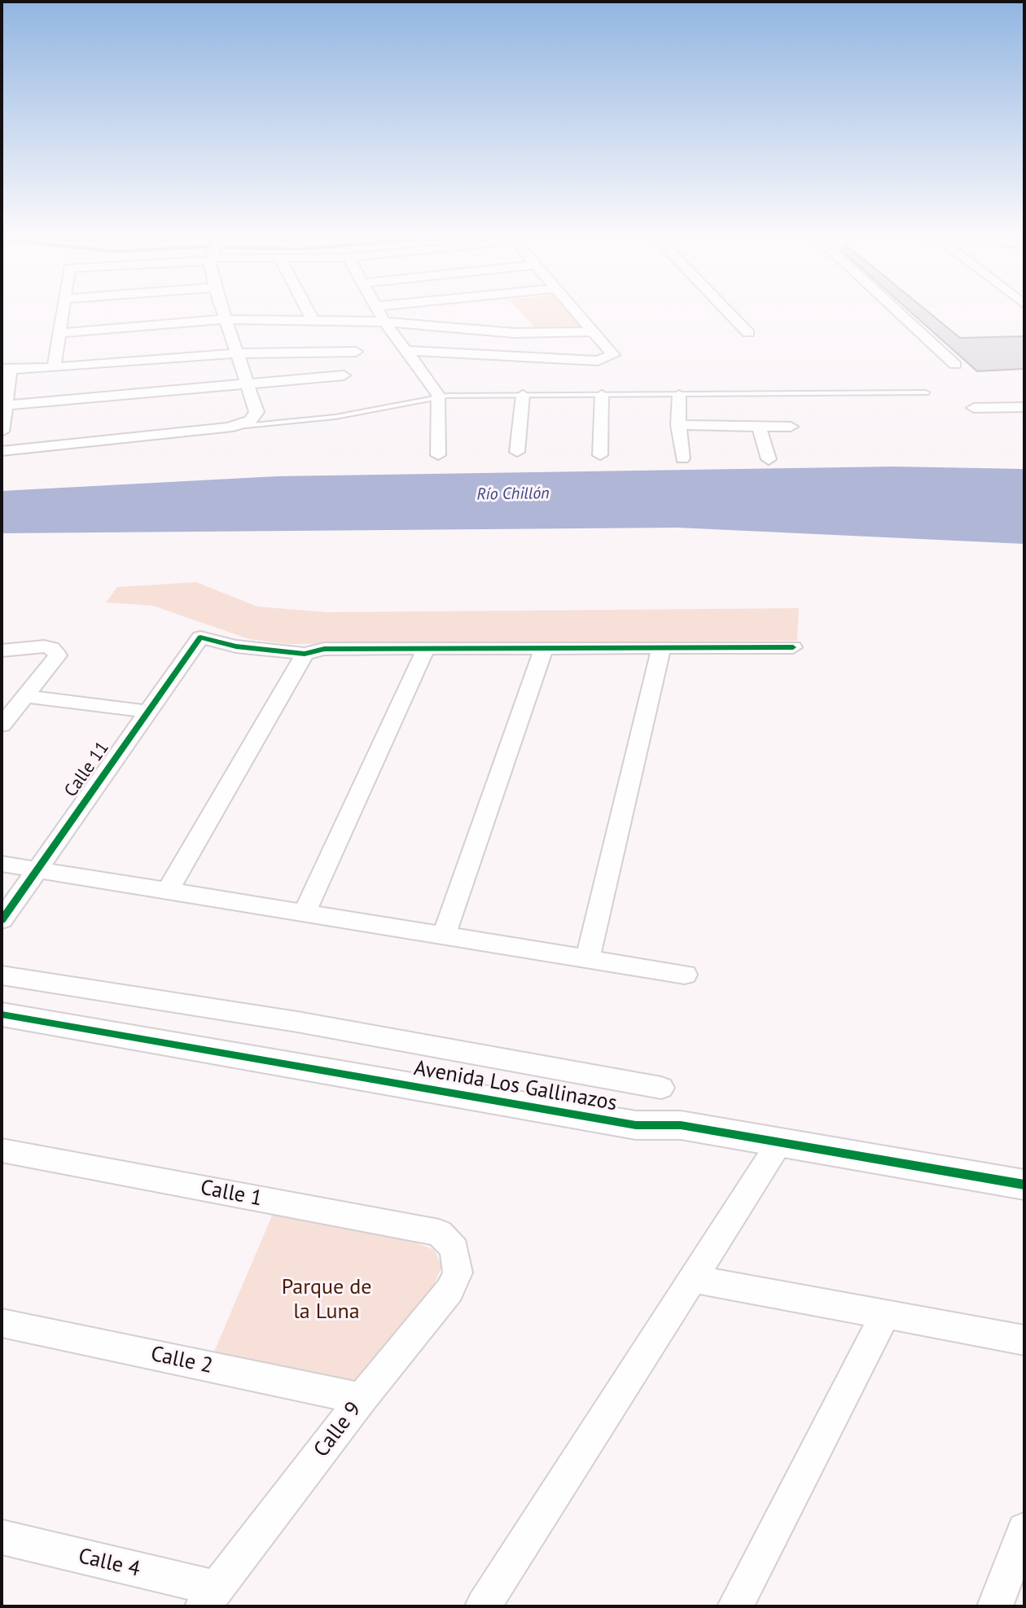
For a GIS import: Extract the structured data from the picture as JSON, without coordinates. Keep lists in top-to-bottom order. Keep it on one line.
{"streets":{"street":["Calle 11","Avenida Los Gallinazos","Calle 1","Calle 2","Calle 9","Calle 4"]},"crossings":[["Calle 1","Calle 9"],["Calle 2","Calle 9"],["Calle 9","Calle 4"]],"water":["Río Chillón"],"parks":["Parque de la Luna"]}
